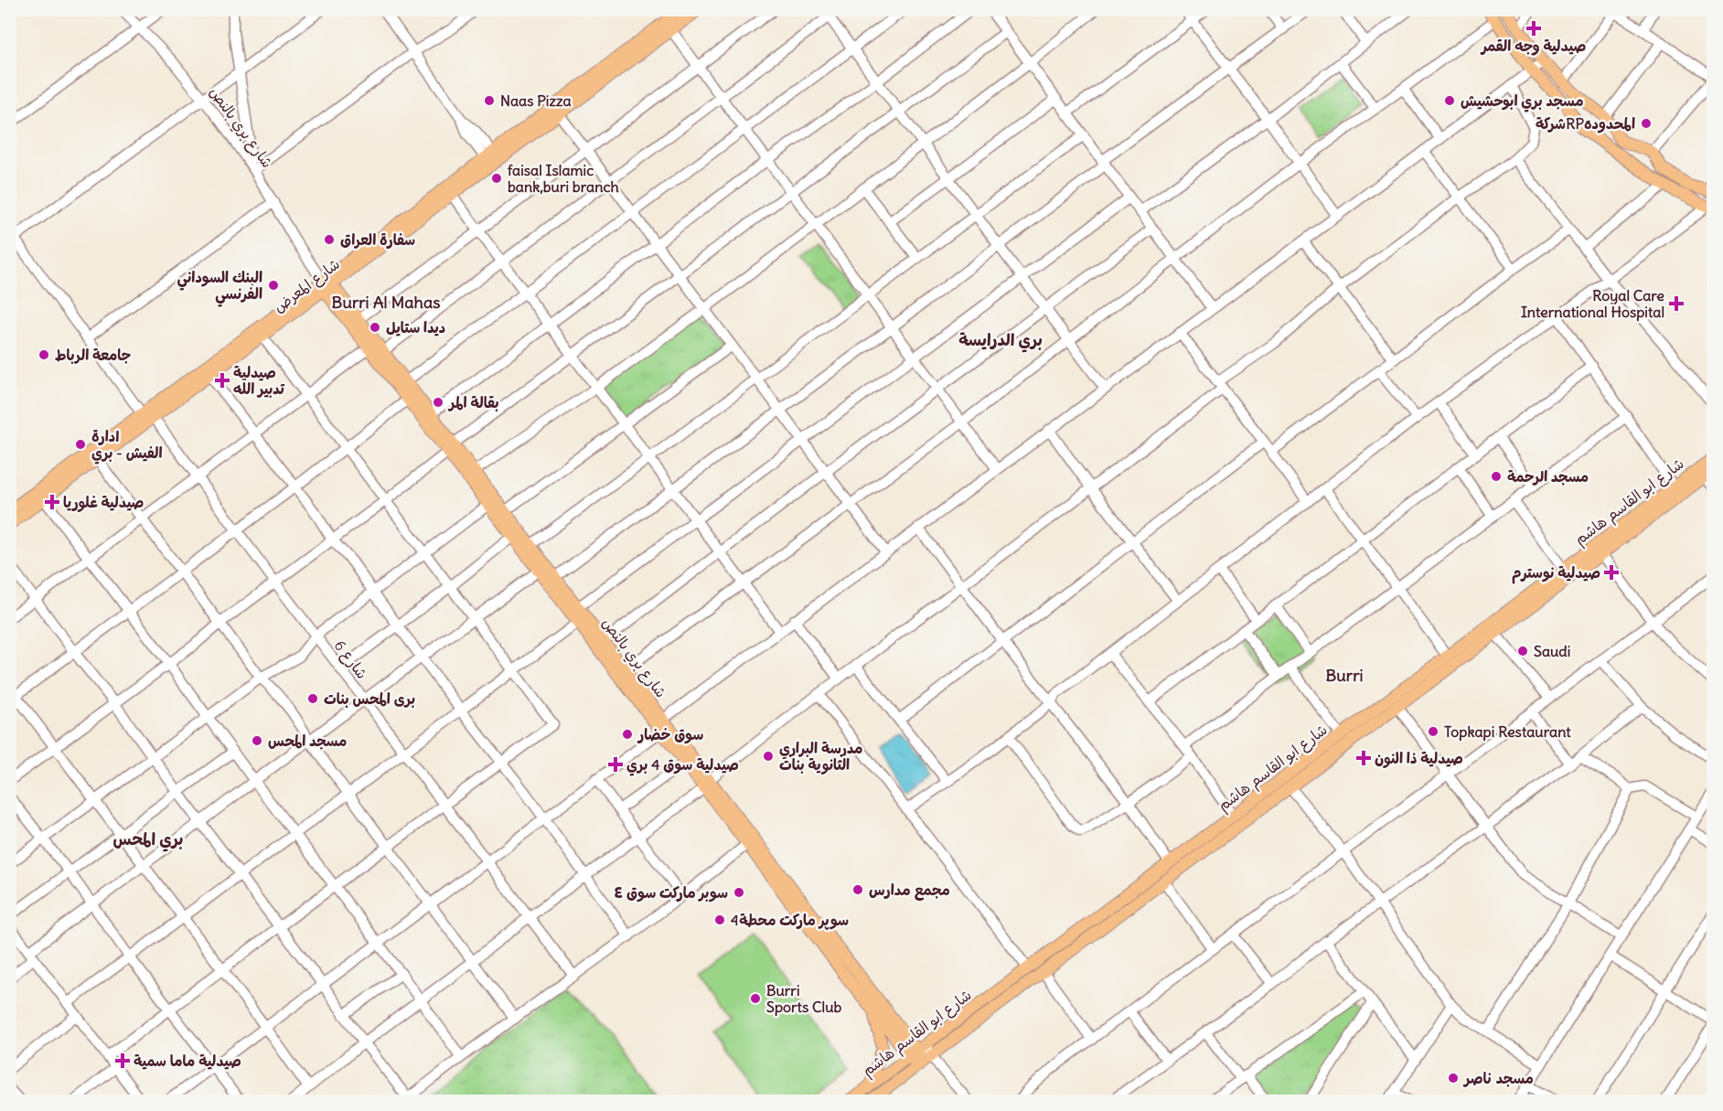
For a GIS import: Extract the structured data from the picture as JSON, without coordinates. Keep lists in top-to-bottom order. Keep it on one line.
{"streets":{"main road":["شارع بري بالنص","شارع المعرض","شارع ابو القاسم هاشم"],"street":["شارع 6"]},"crossings":[["شارع بري بالنص","شارع المعرض"],["شارع بري بالنص","شارع ابو القاسم هاشم"],["شارع المعرض","شارع 6"]],"districts":["Burri Al Mahas","بري الدرايسة","Burri","بري المحس"],"places":{"health":["صيدلية وجه القمر","Royal Care International Hospital","صيدلية تدبير الله","صيدلية غلوريا","صيدلية نوسترم","صيدلية ذا النون","صيدلية سوق 4 بري","صيدلية ماما سمية"],"other":["Naas Pizza","مسجد بري ابوحشيش","شركةRPالمحدوده","faisal Islamic bank,buri branch","سفارة العراق","البنك السوداني الفرنسي","ديدا ستايل","جامعة الرباط","بقالة المر","ادارة الفيش - بري","مسجد الرحمة","Saudi","برى المحس بنات","Topkapi Restaurant","سوق خضار","مسجد المحس","مدرسة البراري الثانوية بنات","مجمع مدارس","سوبر ماركت سوق ٤","سوپر مارکت محطة4","Burri Sports Club","مسجد ناصر"]}}
